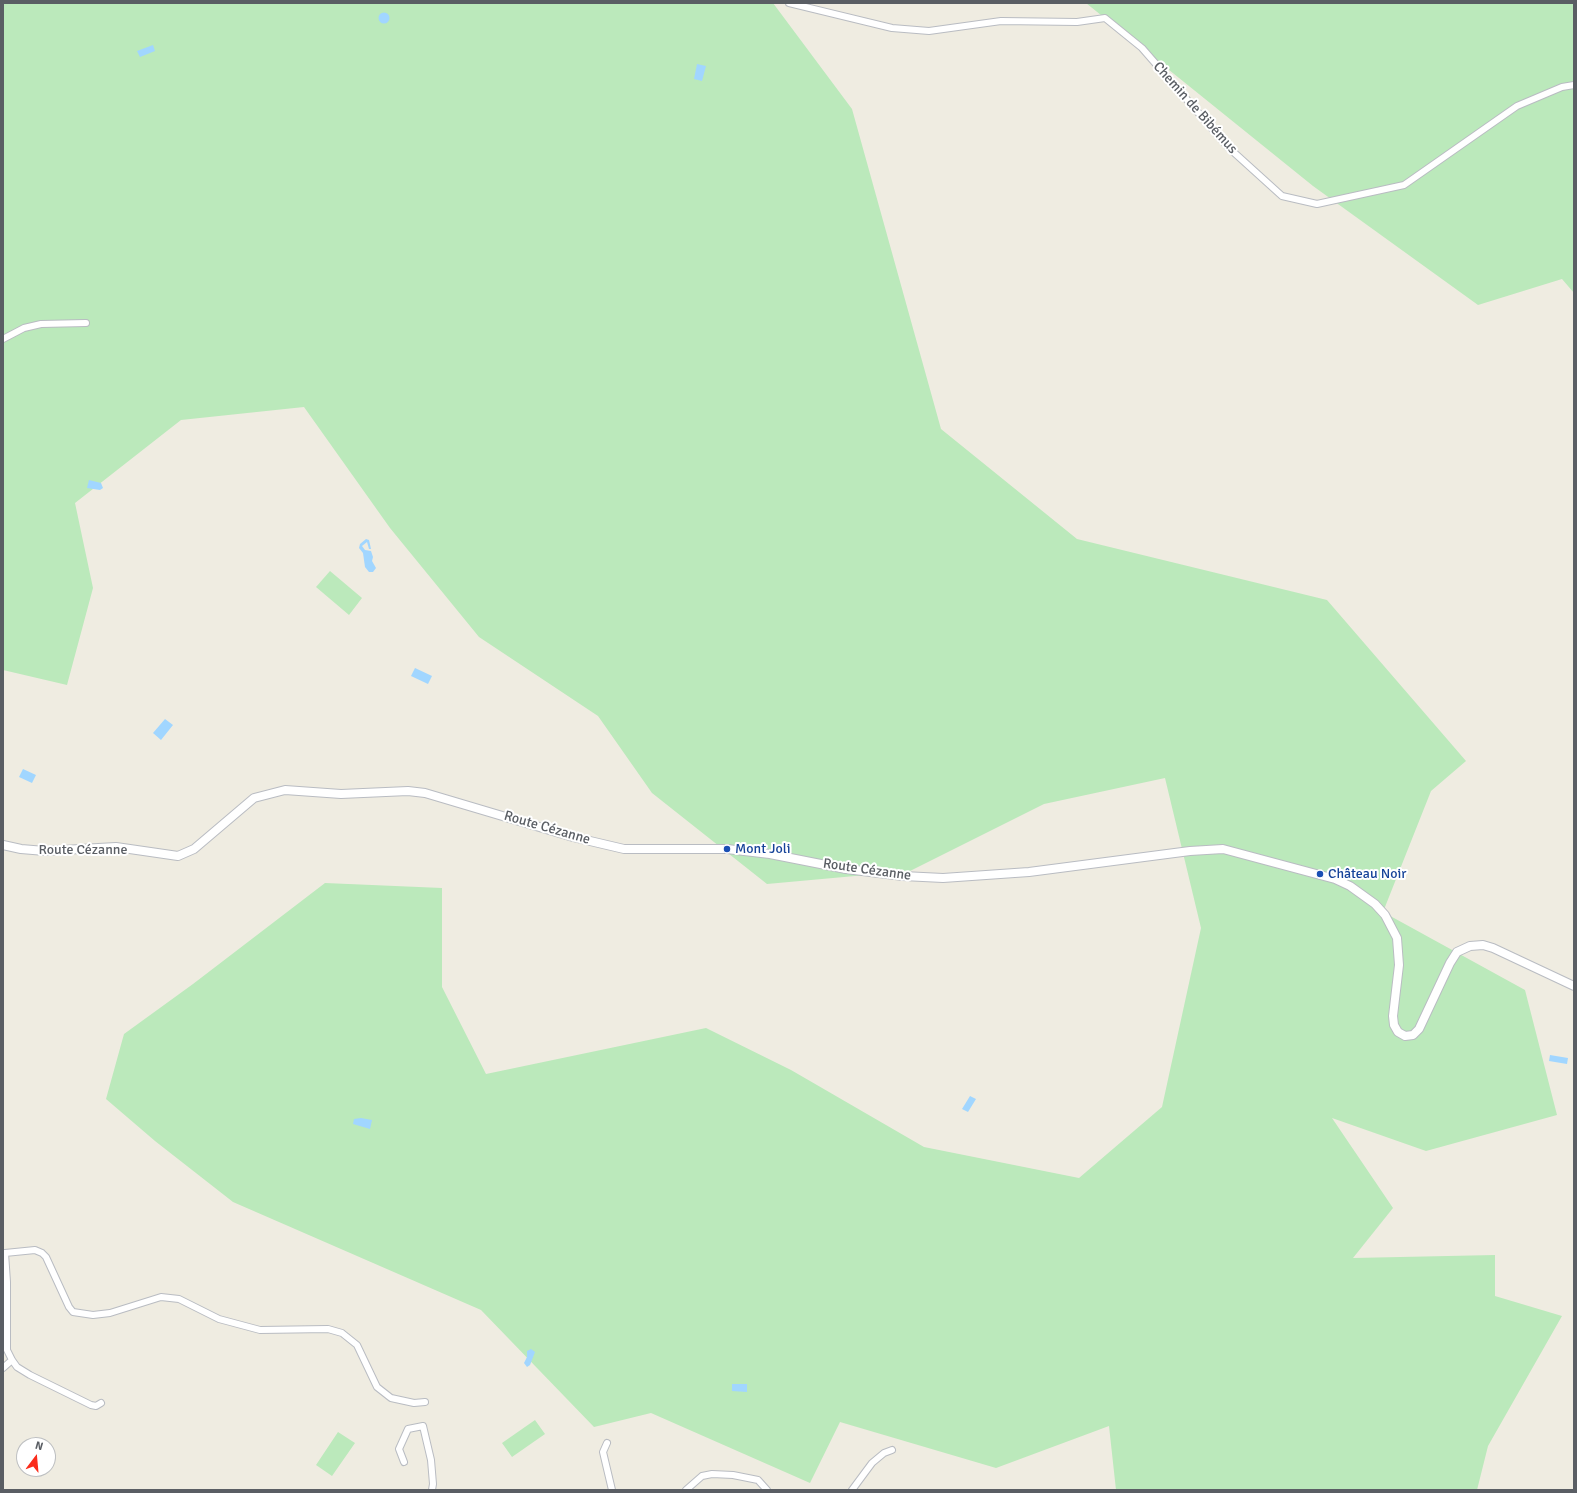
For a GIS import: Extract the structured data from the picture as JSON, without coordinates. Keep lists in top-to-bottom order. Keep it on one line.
{"streets":{"street":["Chemin de Bibémus","Route Cézanne"]},"places":["Mont Joli","Château Noir"],"north":"top"}
